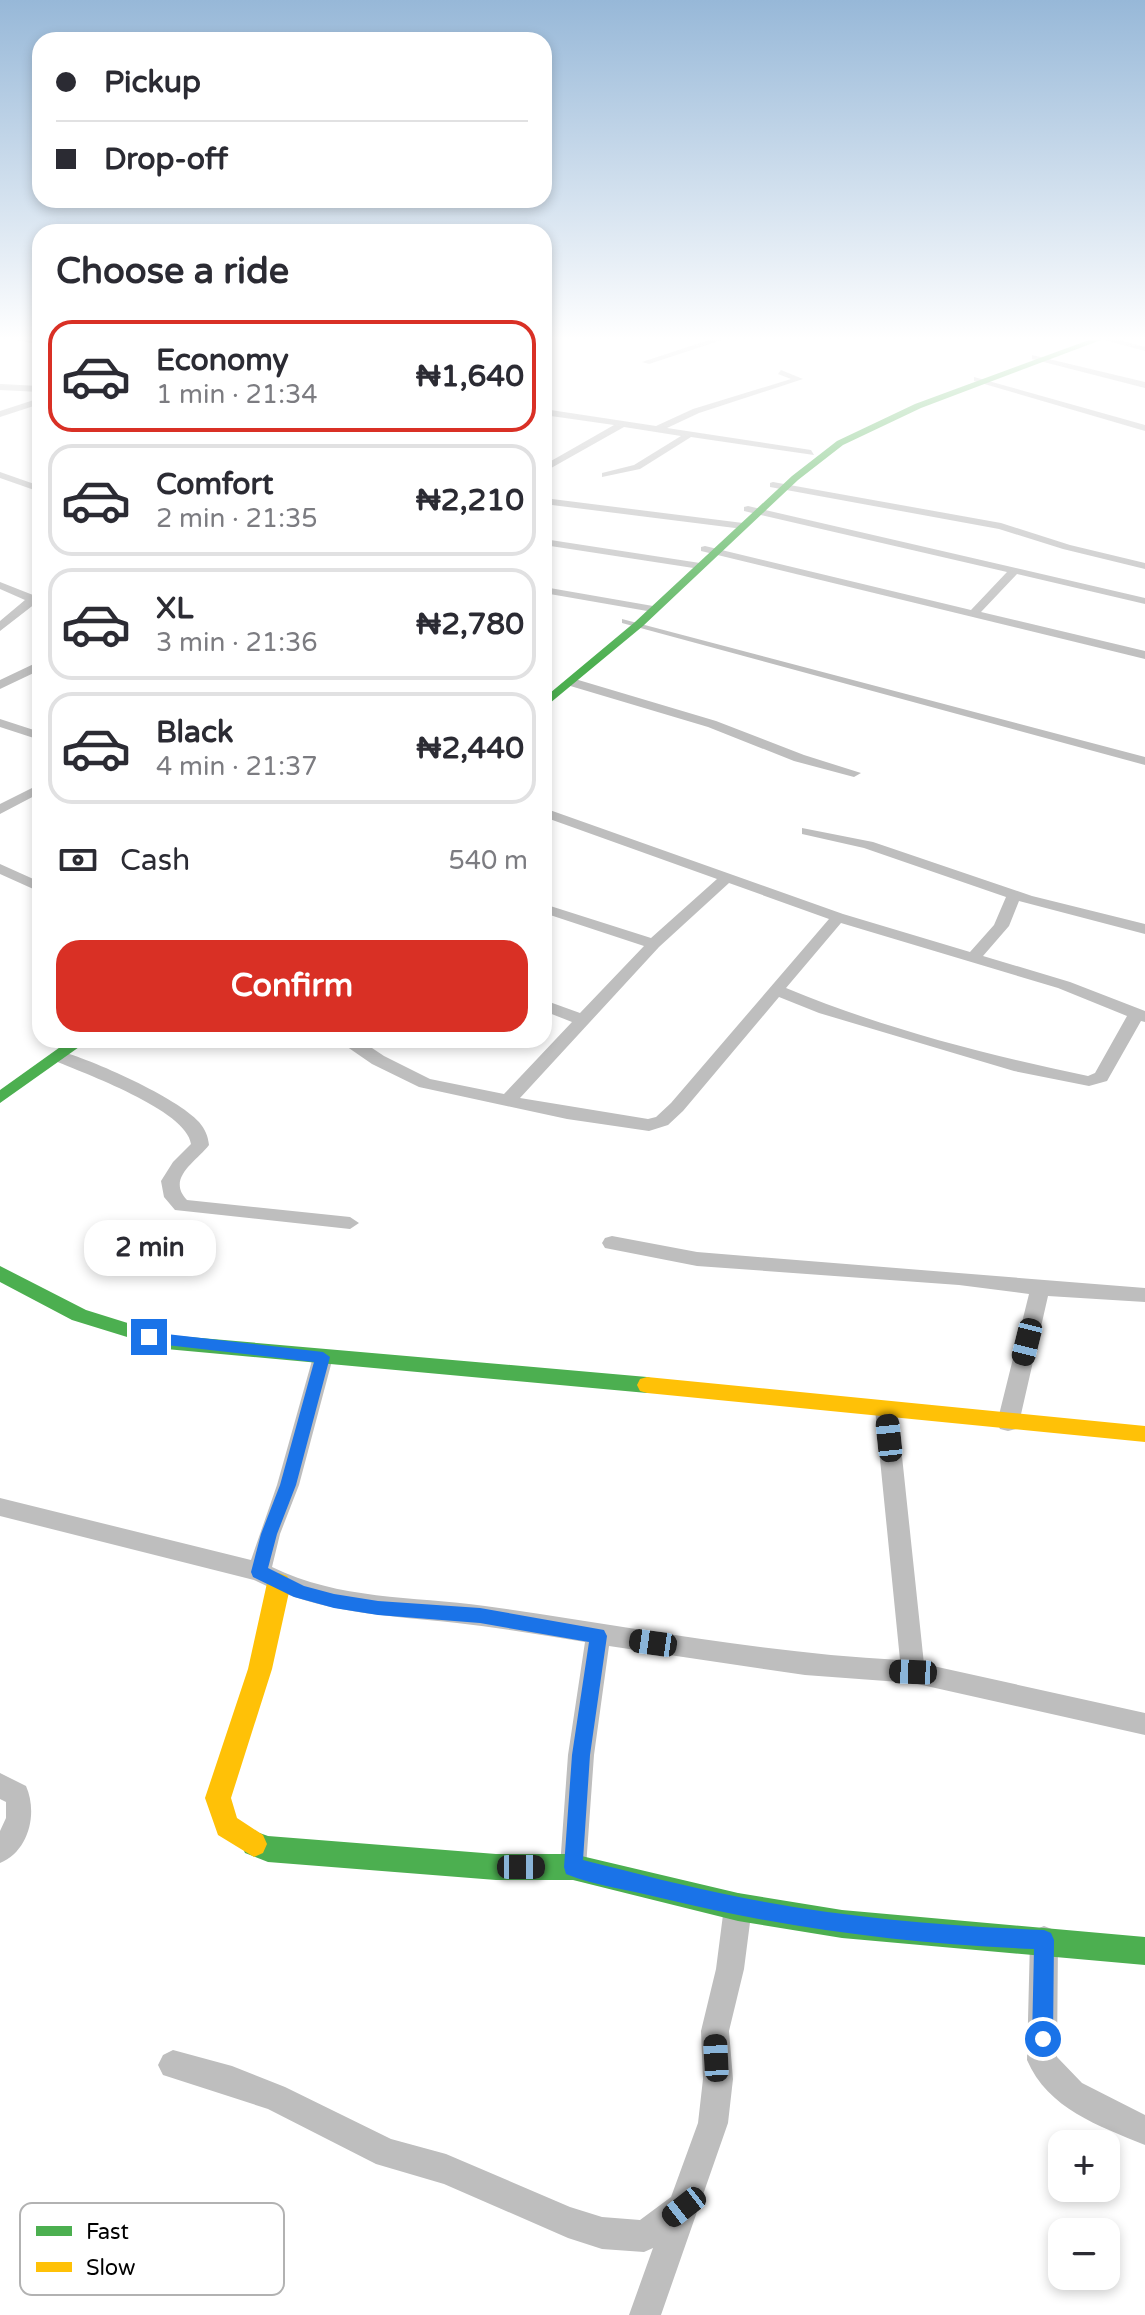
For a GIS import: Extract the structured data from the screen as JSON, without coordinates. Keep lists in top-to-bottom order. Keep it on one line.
{"legend":["Fast","Slow"],"page":{"banner":["Pickup","Drop-off"],"heading":"Choose a ride","list":[{"name":"Economy","note":"1 min · 21:34","value":"₦1,640"},{"name":"Comfort","note":"2 min · 21:35","value":"₦2,210"},{"name":"XL","note":"3 min · 21:36","value":"₦2,780"},{"name":"Black","note":"4 min · 21:37","value":"₦2,440"}],"pay":["Cash","540 m"],"buttons":"Confirm","bubble":"2 min","map_buttons":["+","−"]}}
